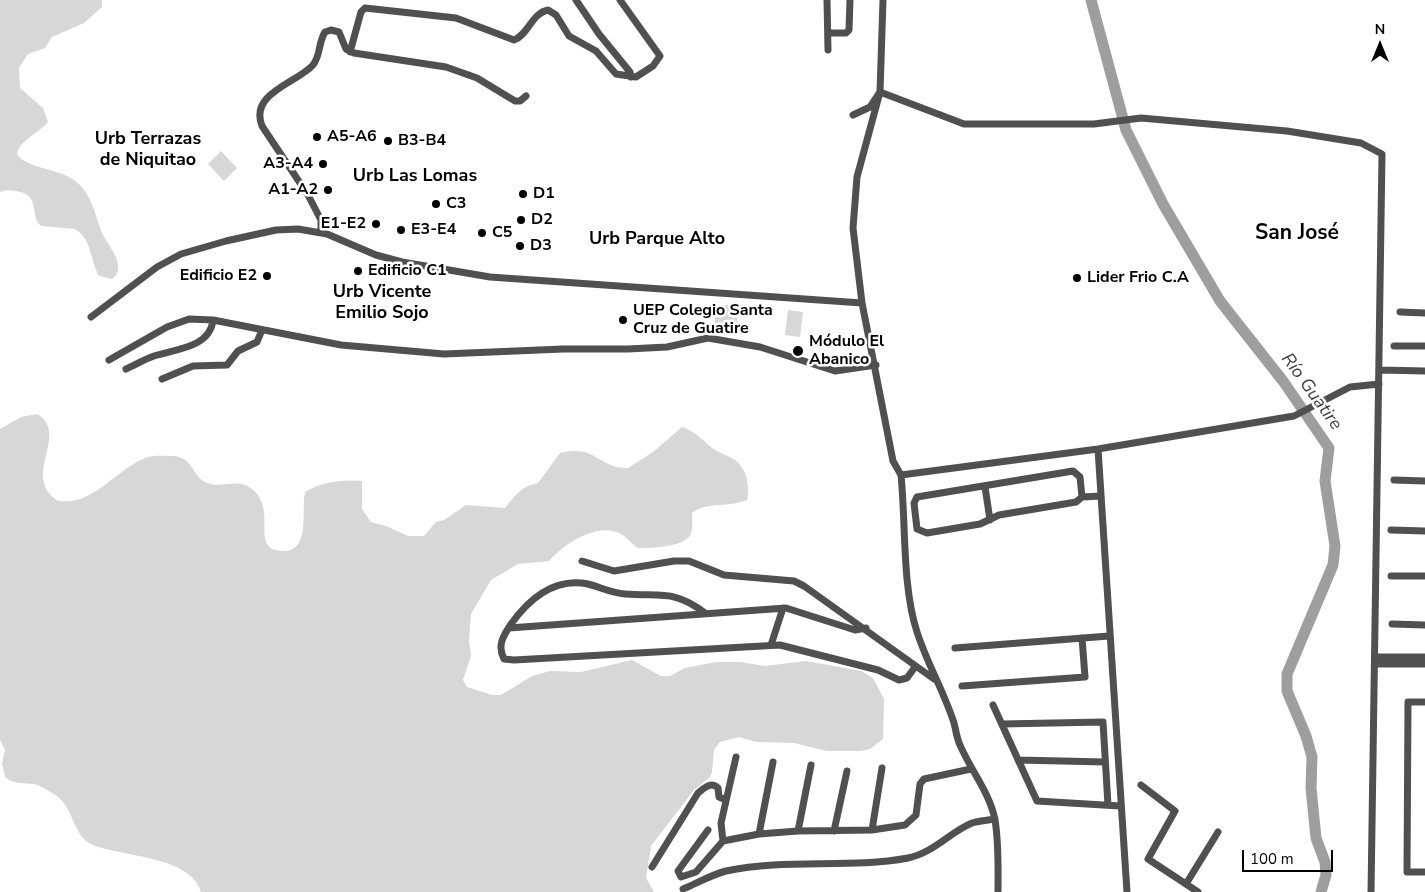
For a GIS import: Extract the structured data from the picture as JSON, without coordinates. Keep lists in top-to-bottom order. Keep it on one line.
{"districts":["Urb Terrazas de Niquitao","Urb Las Lomas","San José","Urb Parque Alto","Urb Vicente Emilio Sojo"],"water":["Río Guatire"],"places":["A5-A6","B3-B4","A3-A4","A1-A2","D1","C3","D2","E1-E2","E3-E4","C5","D3","Edificio C1","Edificio E2","Lider Frio C.A","UEP Colegio Santa Cruz de Guatire","Módulo El Abanico"],"scale_bar":"100 m","north":"top"}
